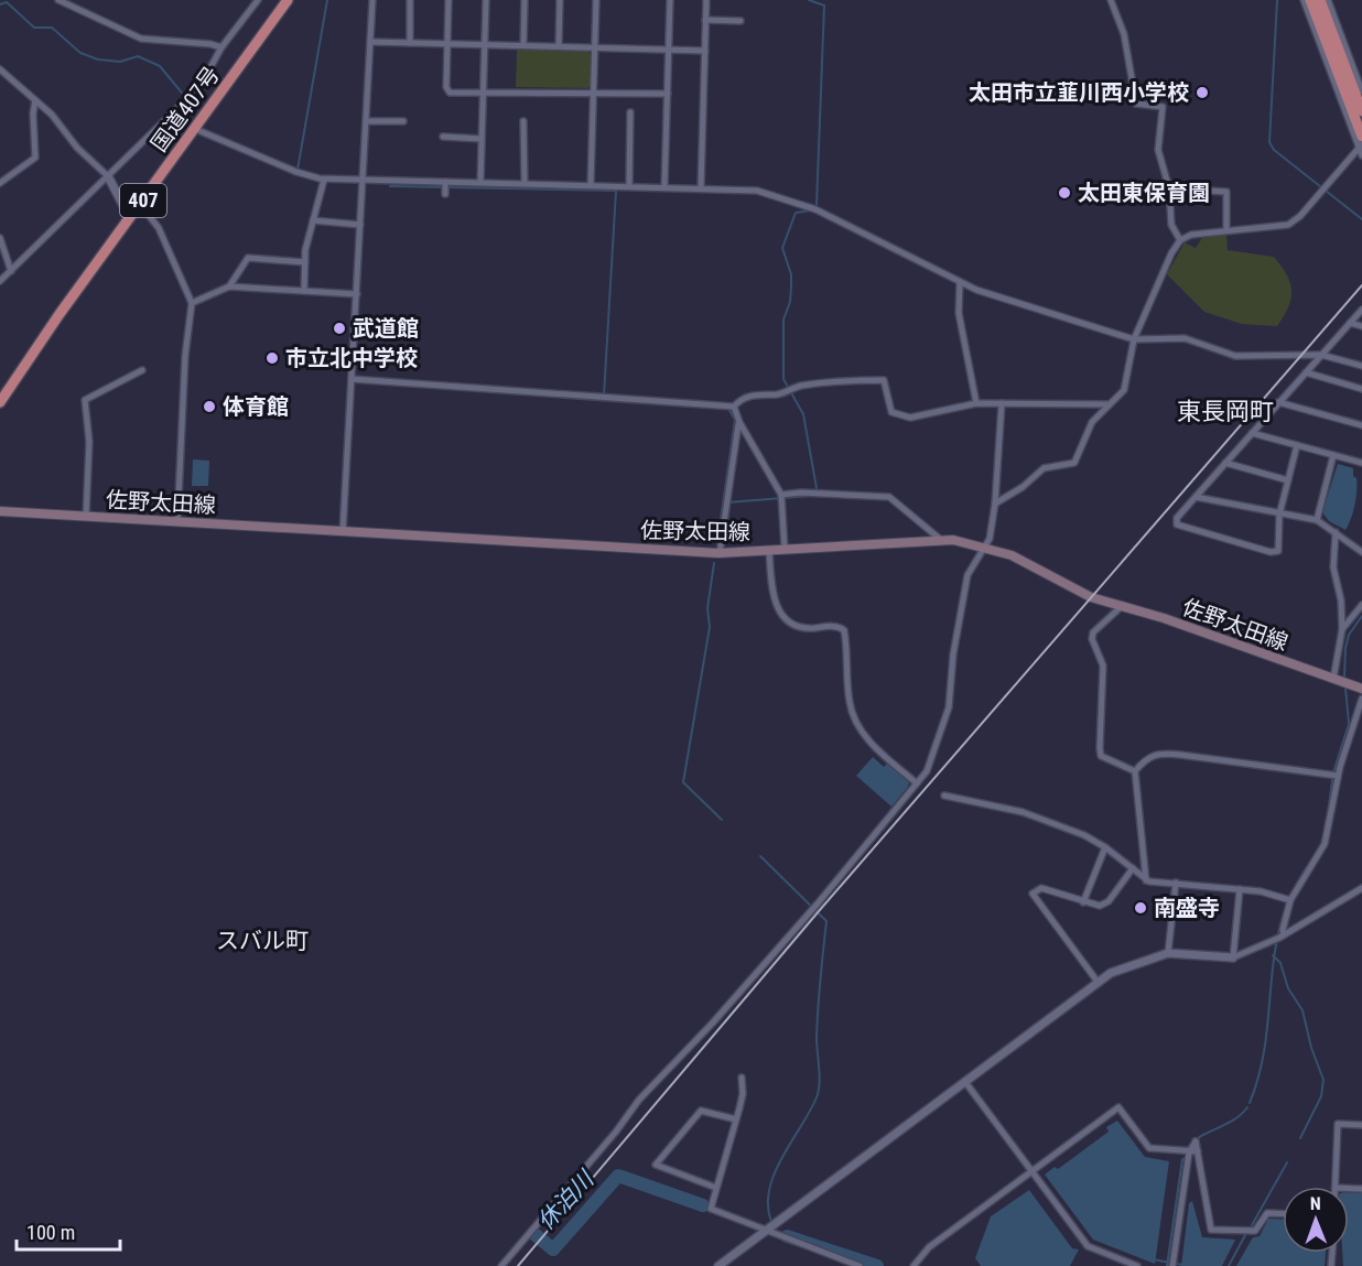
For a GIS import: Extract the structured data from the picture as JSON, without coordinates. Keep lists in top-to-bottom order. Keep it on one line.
{"streets":{"highway":["国道407号","407"],"main road":["佐野太田線"]},"districts":["東長岡町","スバル町"],"water":["休泊川"],"places":["太田市立韮川西小学校","太田東保育園","武道館","市立北中学校","体育館","南盛寺"],"scale_bar":"100 m","north":"top"}
